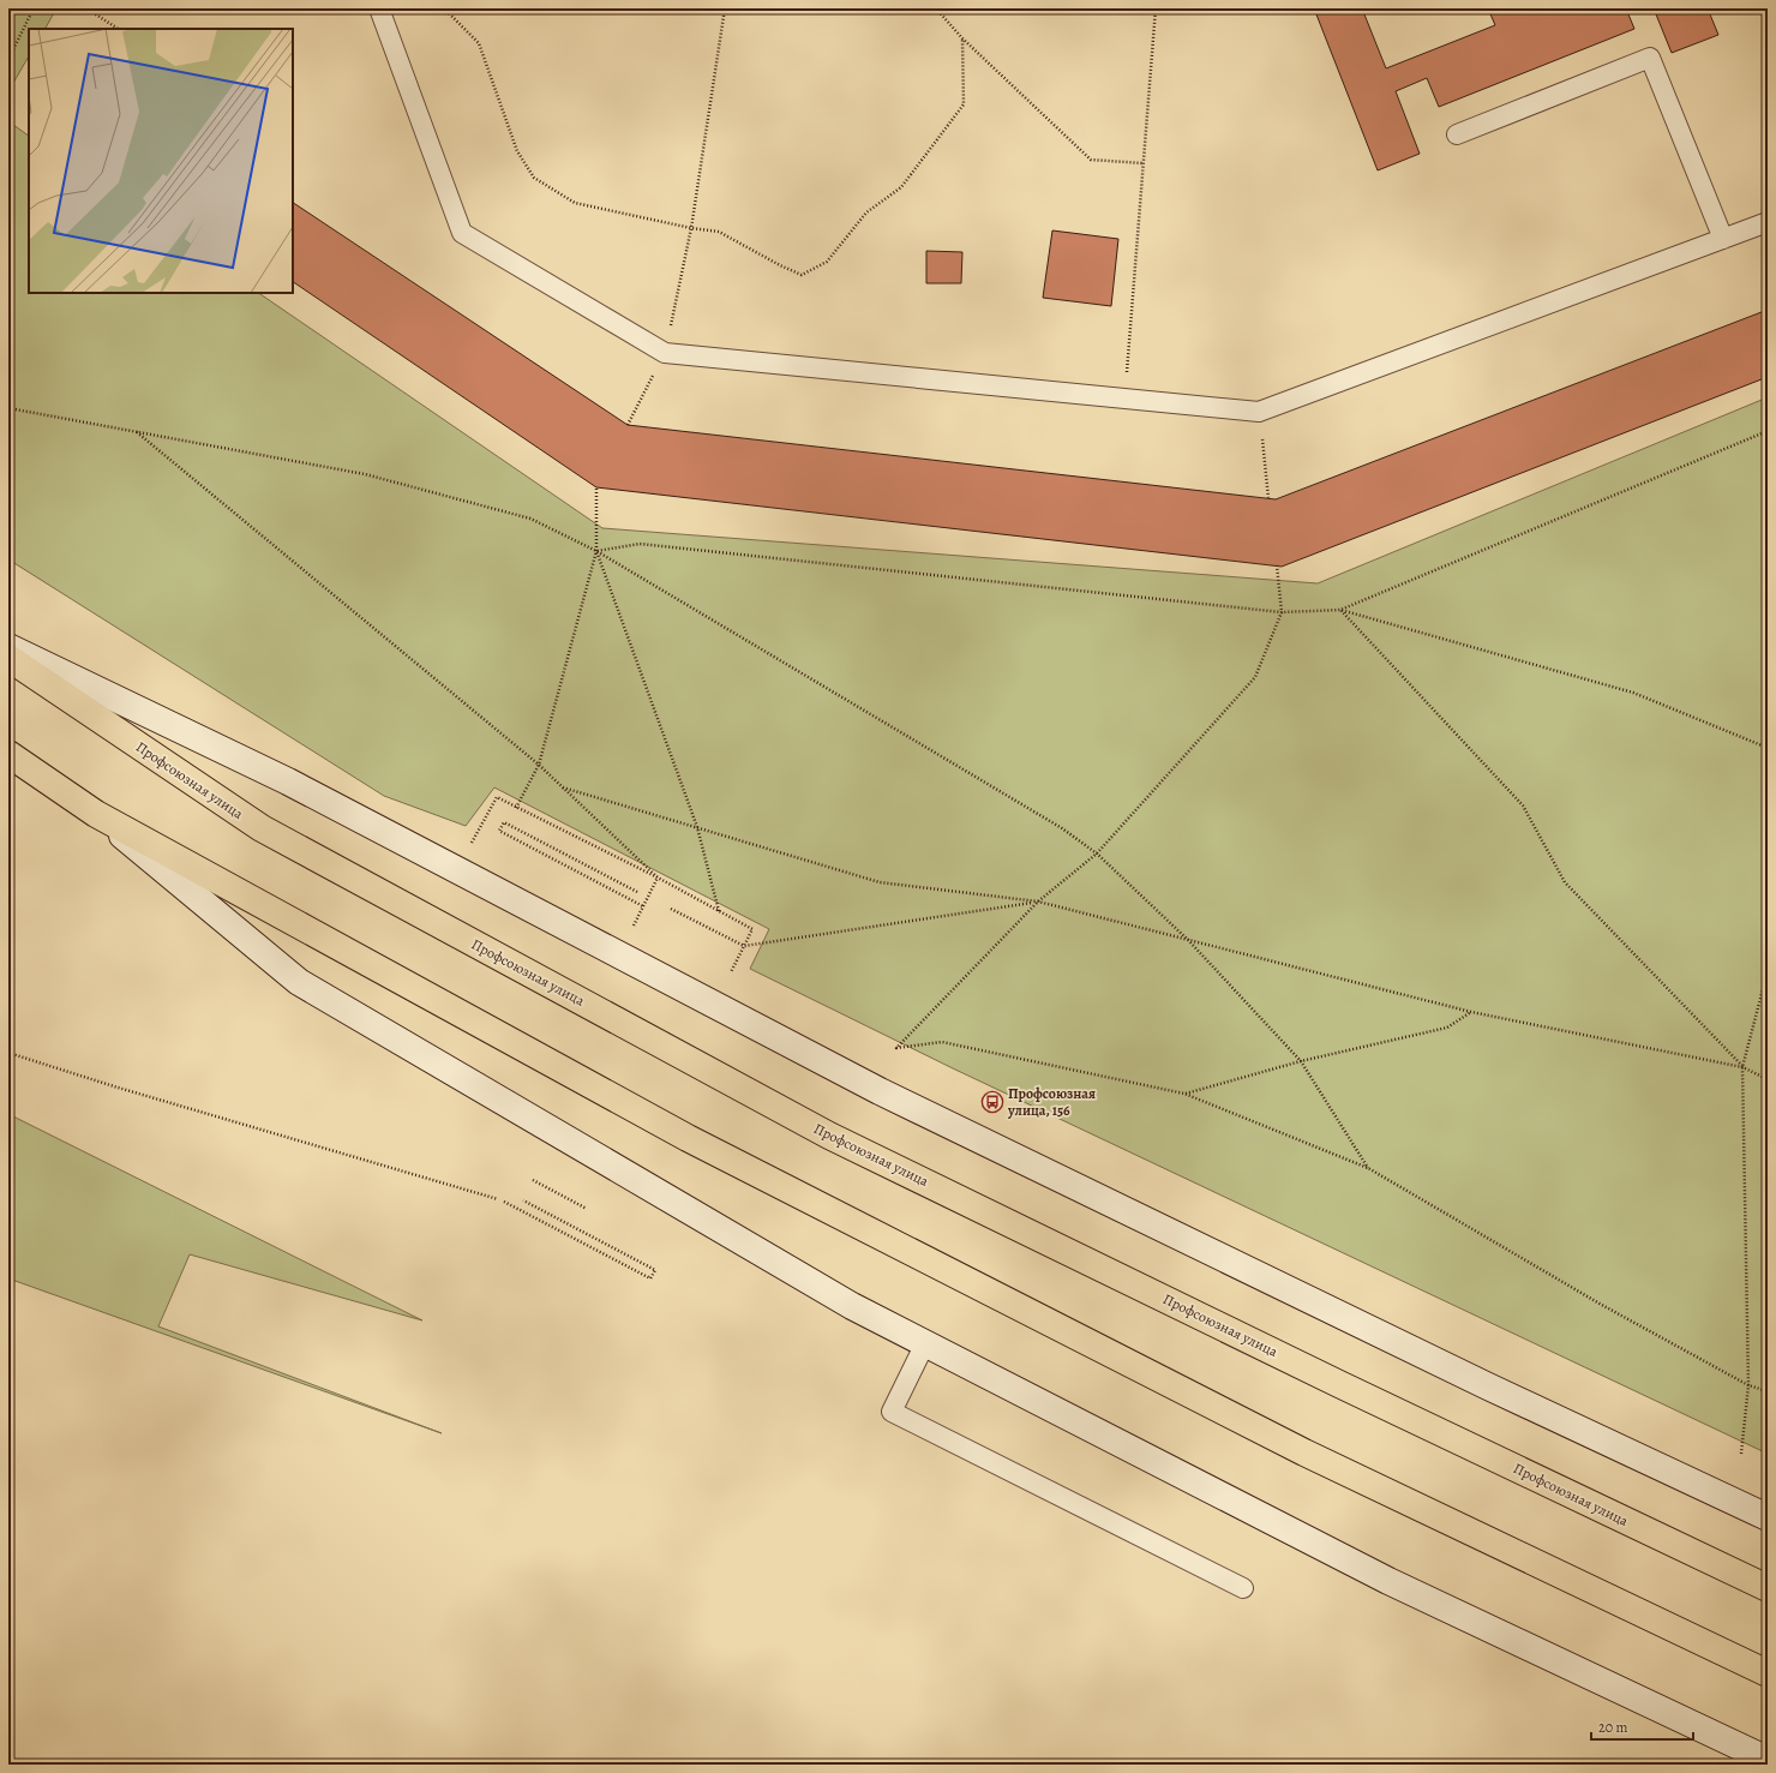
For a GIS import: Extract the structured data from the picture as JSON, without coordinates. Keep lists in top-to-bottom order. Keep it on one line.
{"streets":{"main road":["Профсоюзная улица"]},"places":{"bus stop":["Профсоюзная улица, 156"]},"scale_bar":"20 m"}
